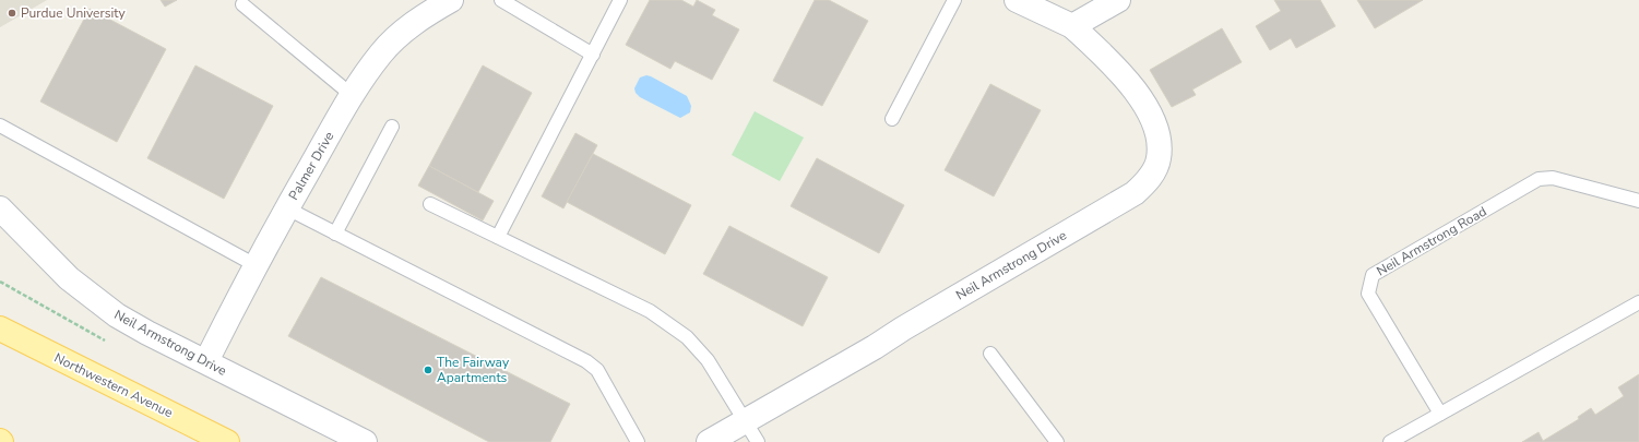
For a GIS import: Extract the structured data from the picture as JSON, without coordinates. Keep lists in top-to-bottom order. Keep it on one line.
{"streets":{"main road":["Northwestern Avenue"],"street":["Palmer Drive","Neil Armstrong Drive"],"lane":["Neil Armstrong Road"]},"crossings":[["Palmer Drive","Neil Armstrong Drive"]],"places":["Purdue University","The Fairway Apartments"]}
